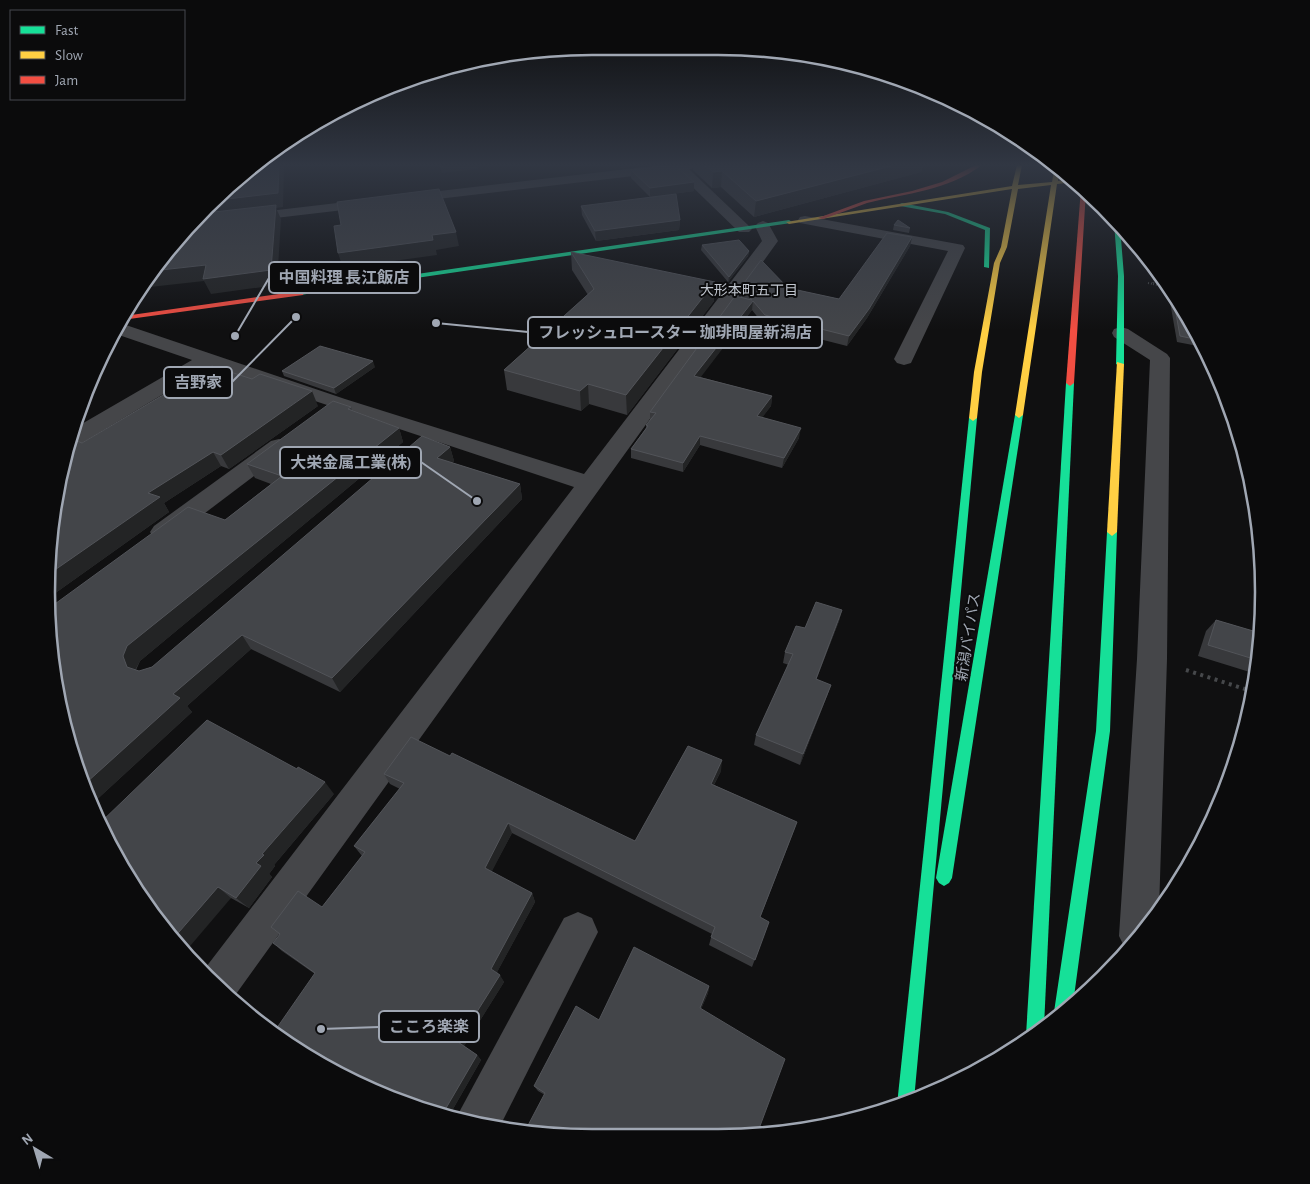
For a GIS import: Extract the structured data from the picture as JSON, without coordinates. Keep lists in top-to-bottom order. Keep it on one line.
{"streets":{"main road":["新潟バイパス"]},"districts":["大形本町五丁目"],"places":["吉野家","フレッシュロースター 珈琲問屋新潟店","中国料理 長江飯店","大栄金属工業(株)","こころ楽楽"],"legend":["Fast","Slow","Jam"],"north":"top left"}
